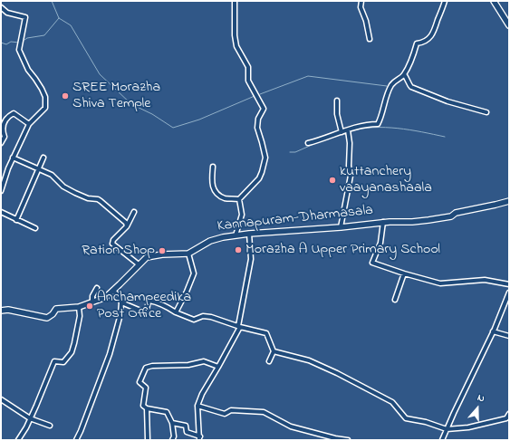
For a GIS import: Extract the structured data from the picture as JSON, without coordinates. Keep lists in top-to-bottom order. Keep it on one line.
{"streets":{"main road":["Kannapuram-Dharmasala"]},"places":["SREE Morazha Shiva Temple","kuttanchery vaayanashaala","Morazha A Upper Primary School","Ration Shop","Anchampeedika Post Office"],"north":"top"}
